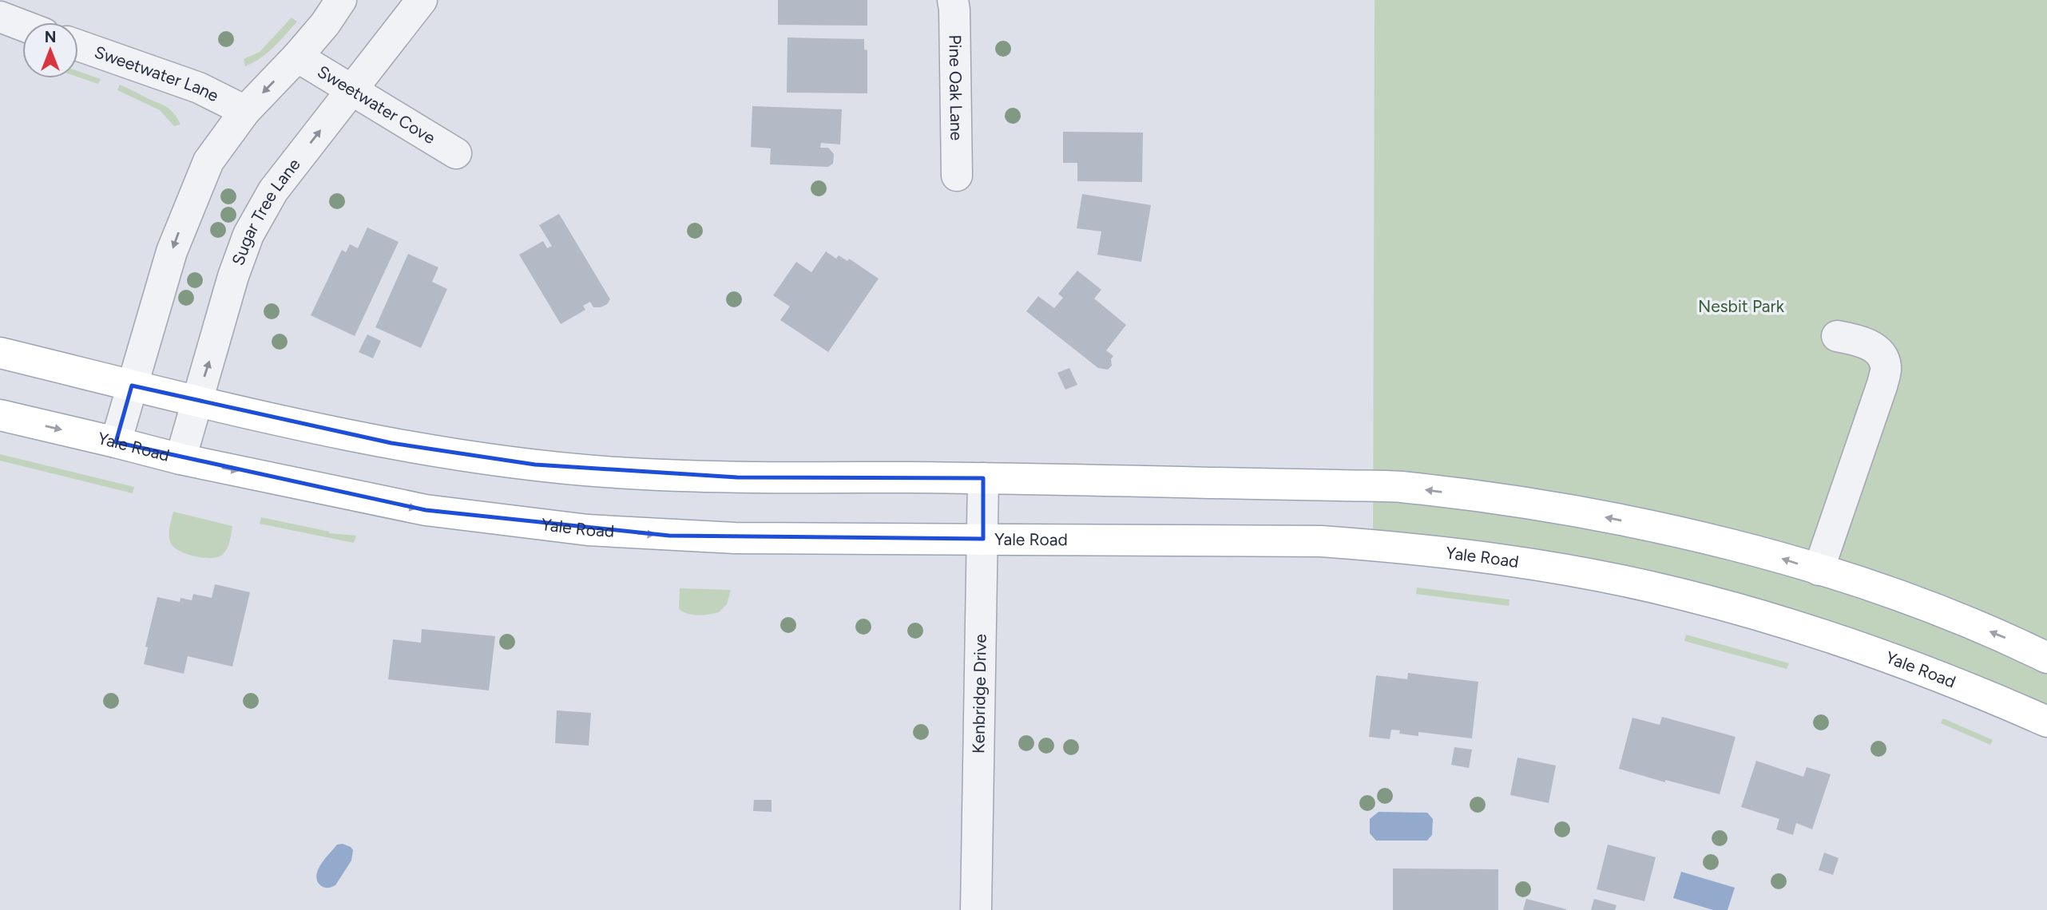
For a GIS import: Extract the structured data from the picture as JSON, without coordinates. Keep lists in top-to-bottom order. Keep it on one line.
{"streets":{"main road":["Yale Road"],"street":["Sweetwater Lane","Pine Oak Lane","Sweetwater Cove","Sugar Tree Lane","Kenbridge Drive"]},"crossings":[["Sweetwater Cove","Sugar Tree Lane"],["Sugar Tree Lane","Yale Road"],["Yale Road","Kenbridge Drive"]],"parks":["Nesbit Park"],"north":"top"}
